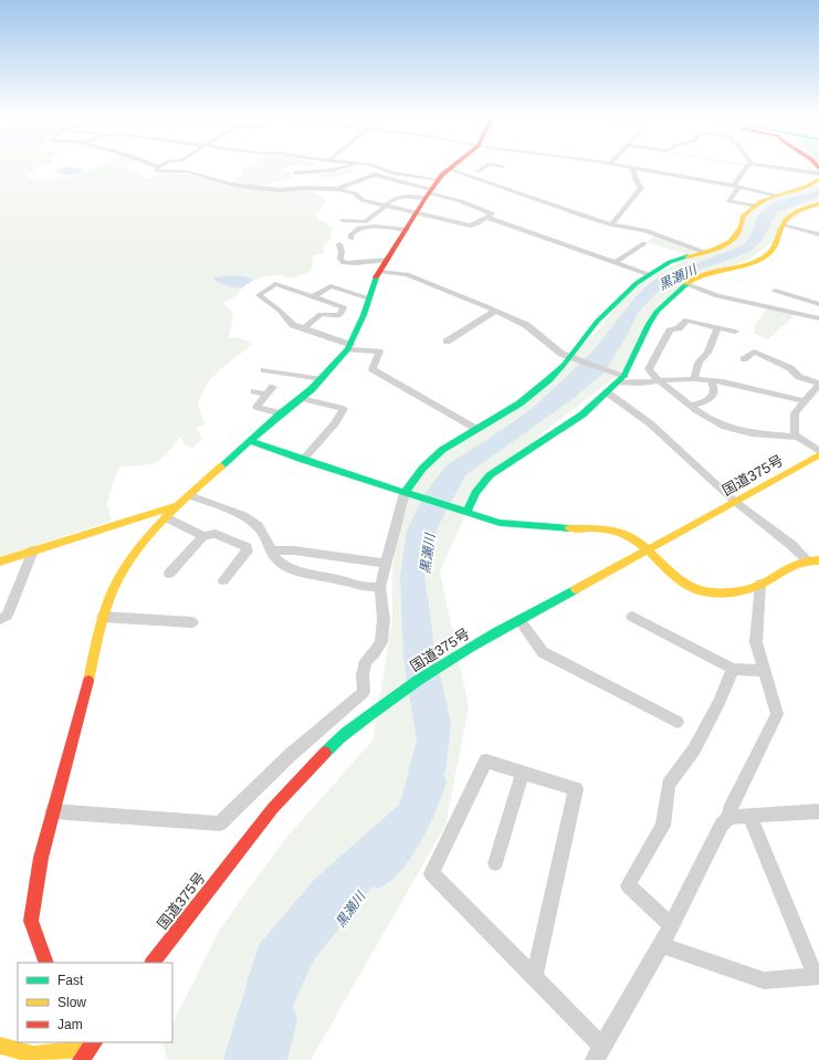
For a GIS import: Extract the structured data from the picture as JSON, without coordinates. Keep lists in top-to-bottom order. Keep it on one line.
{"streets":{"main road":["国道375号"]},"water":["黒瀬川"],"legend":["Fast","Slow","Jam"]}
